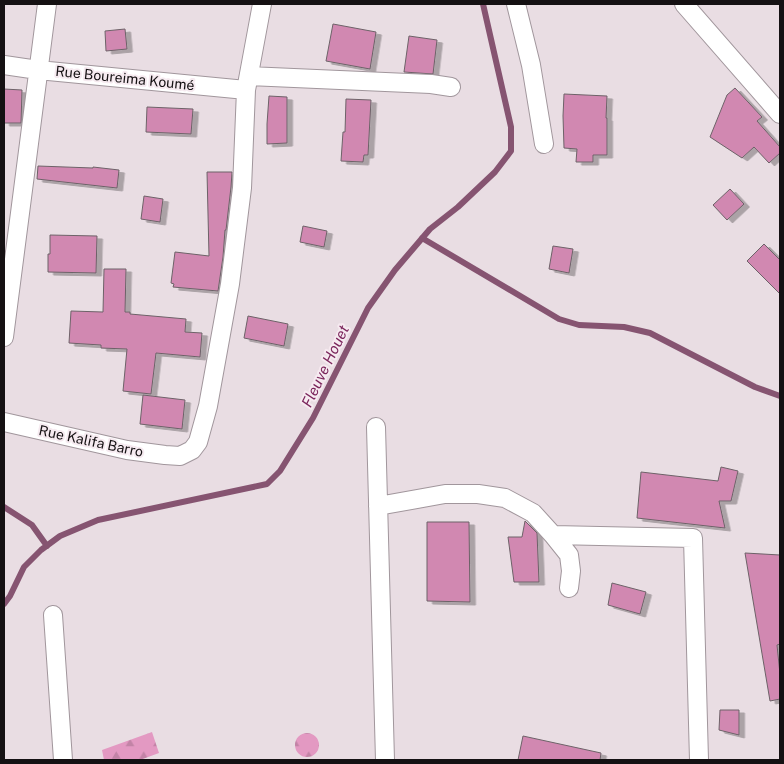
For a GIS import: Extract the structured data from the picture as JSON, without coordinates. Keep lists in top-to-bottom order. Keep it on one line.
{"streets":{"street":["Rue Boureima Koumé","Rue Kalifa Barro"]},"crossings":[["Rue Boureima Koumé","Rue Kalifa Barro"]],"water":["Fleuve Houet"]}
